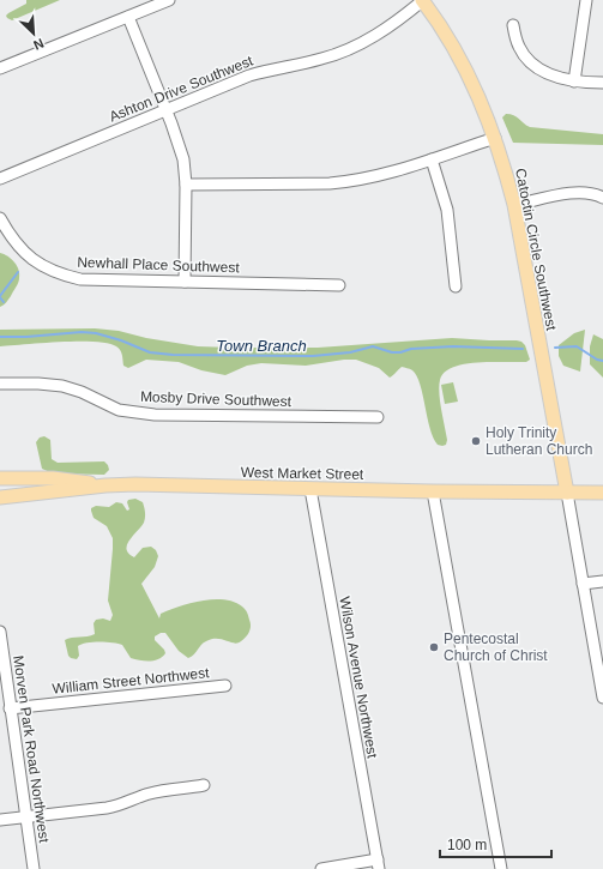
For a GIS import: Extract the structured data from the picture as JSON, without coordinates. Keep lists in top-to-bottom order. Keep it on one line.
{"streets":{"main road":["Catoctin Circle Southwest","West Market Street"],"street":["Ashton Drive Southwest","Newhall Place Southwest","Mosby Drive Southwest","Wilson Avenue Northwest","William Street Northwest","Morven Park Road Northwest"]},"crossings":[["Ashton Drive Southwest","Catoctin Circle Southwest"],["Catoctin Circle Southwest","West Market Street"],["West Market Street","Wilson Avenue Northwest"],["William Street Northwest","Morven Park Road Northwest"]],"water":["Town Branch"],"places":["Holy Trinity Lutheran Church","Pentecostal Church of Christ"],"scale_bar":"100 m","north":"bottom right"}
